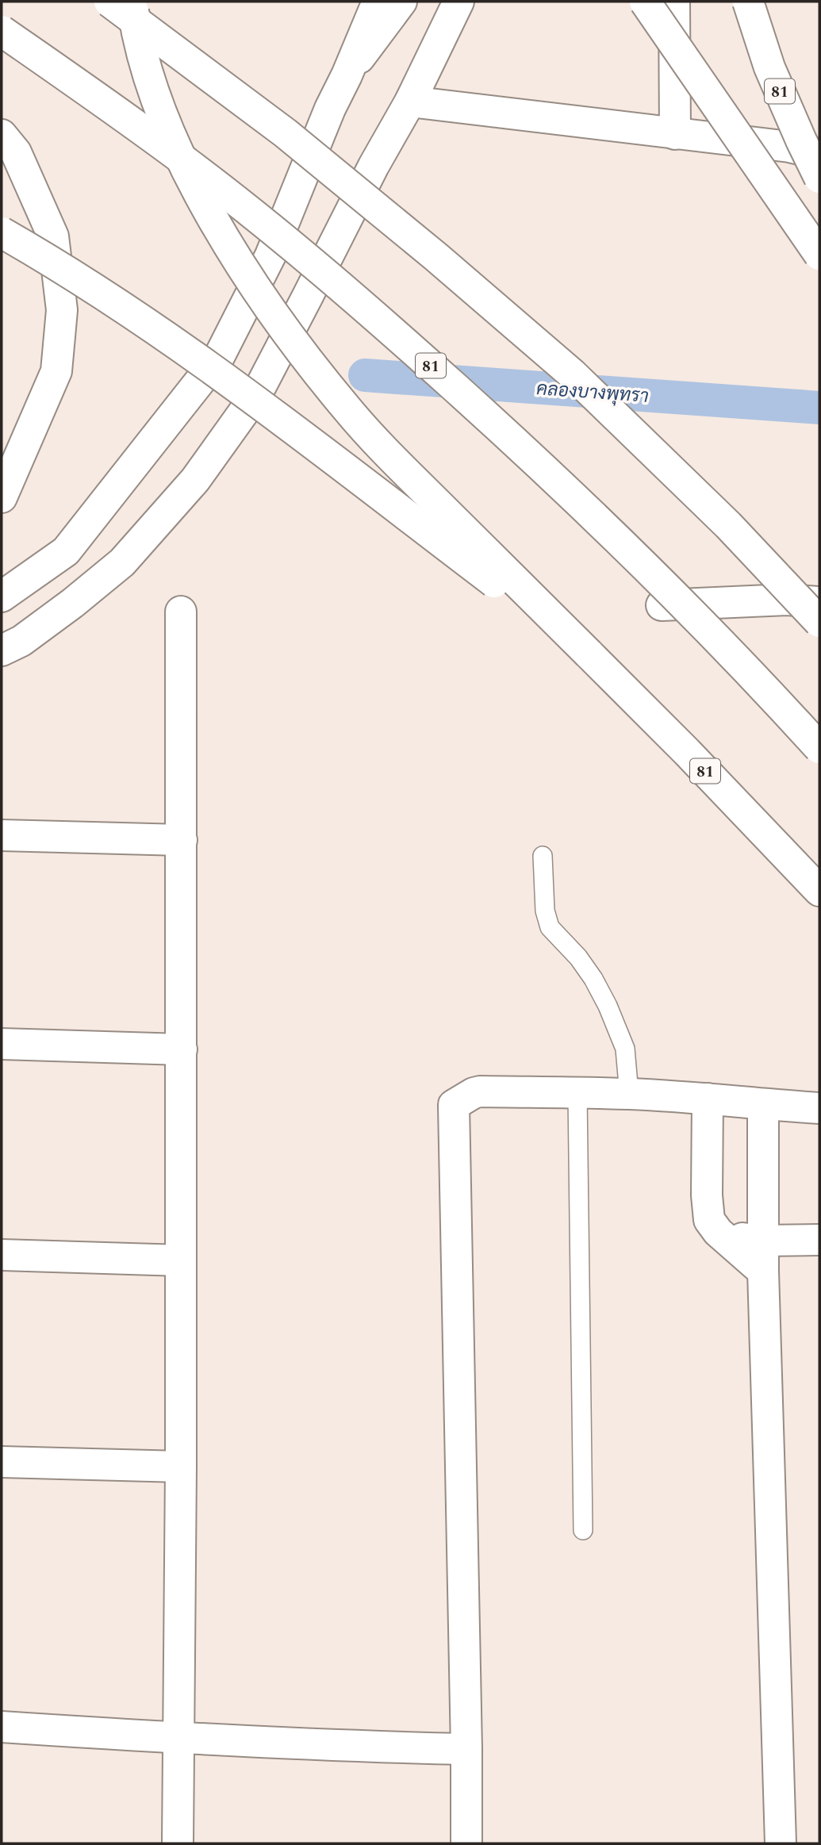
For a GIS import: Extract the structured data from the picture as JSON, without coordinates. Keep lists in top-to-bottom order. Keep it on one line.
{"streets":{"main road":["81"]},"water":["คลองบางพุทรา"]}
